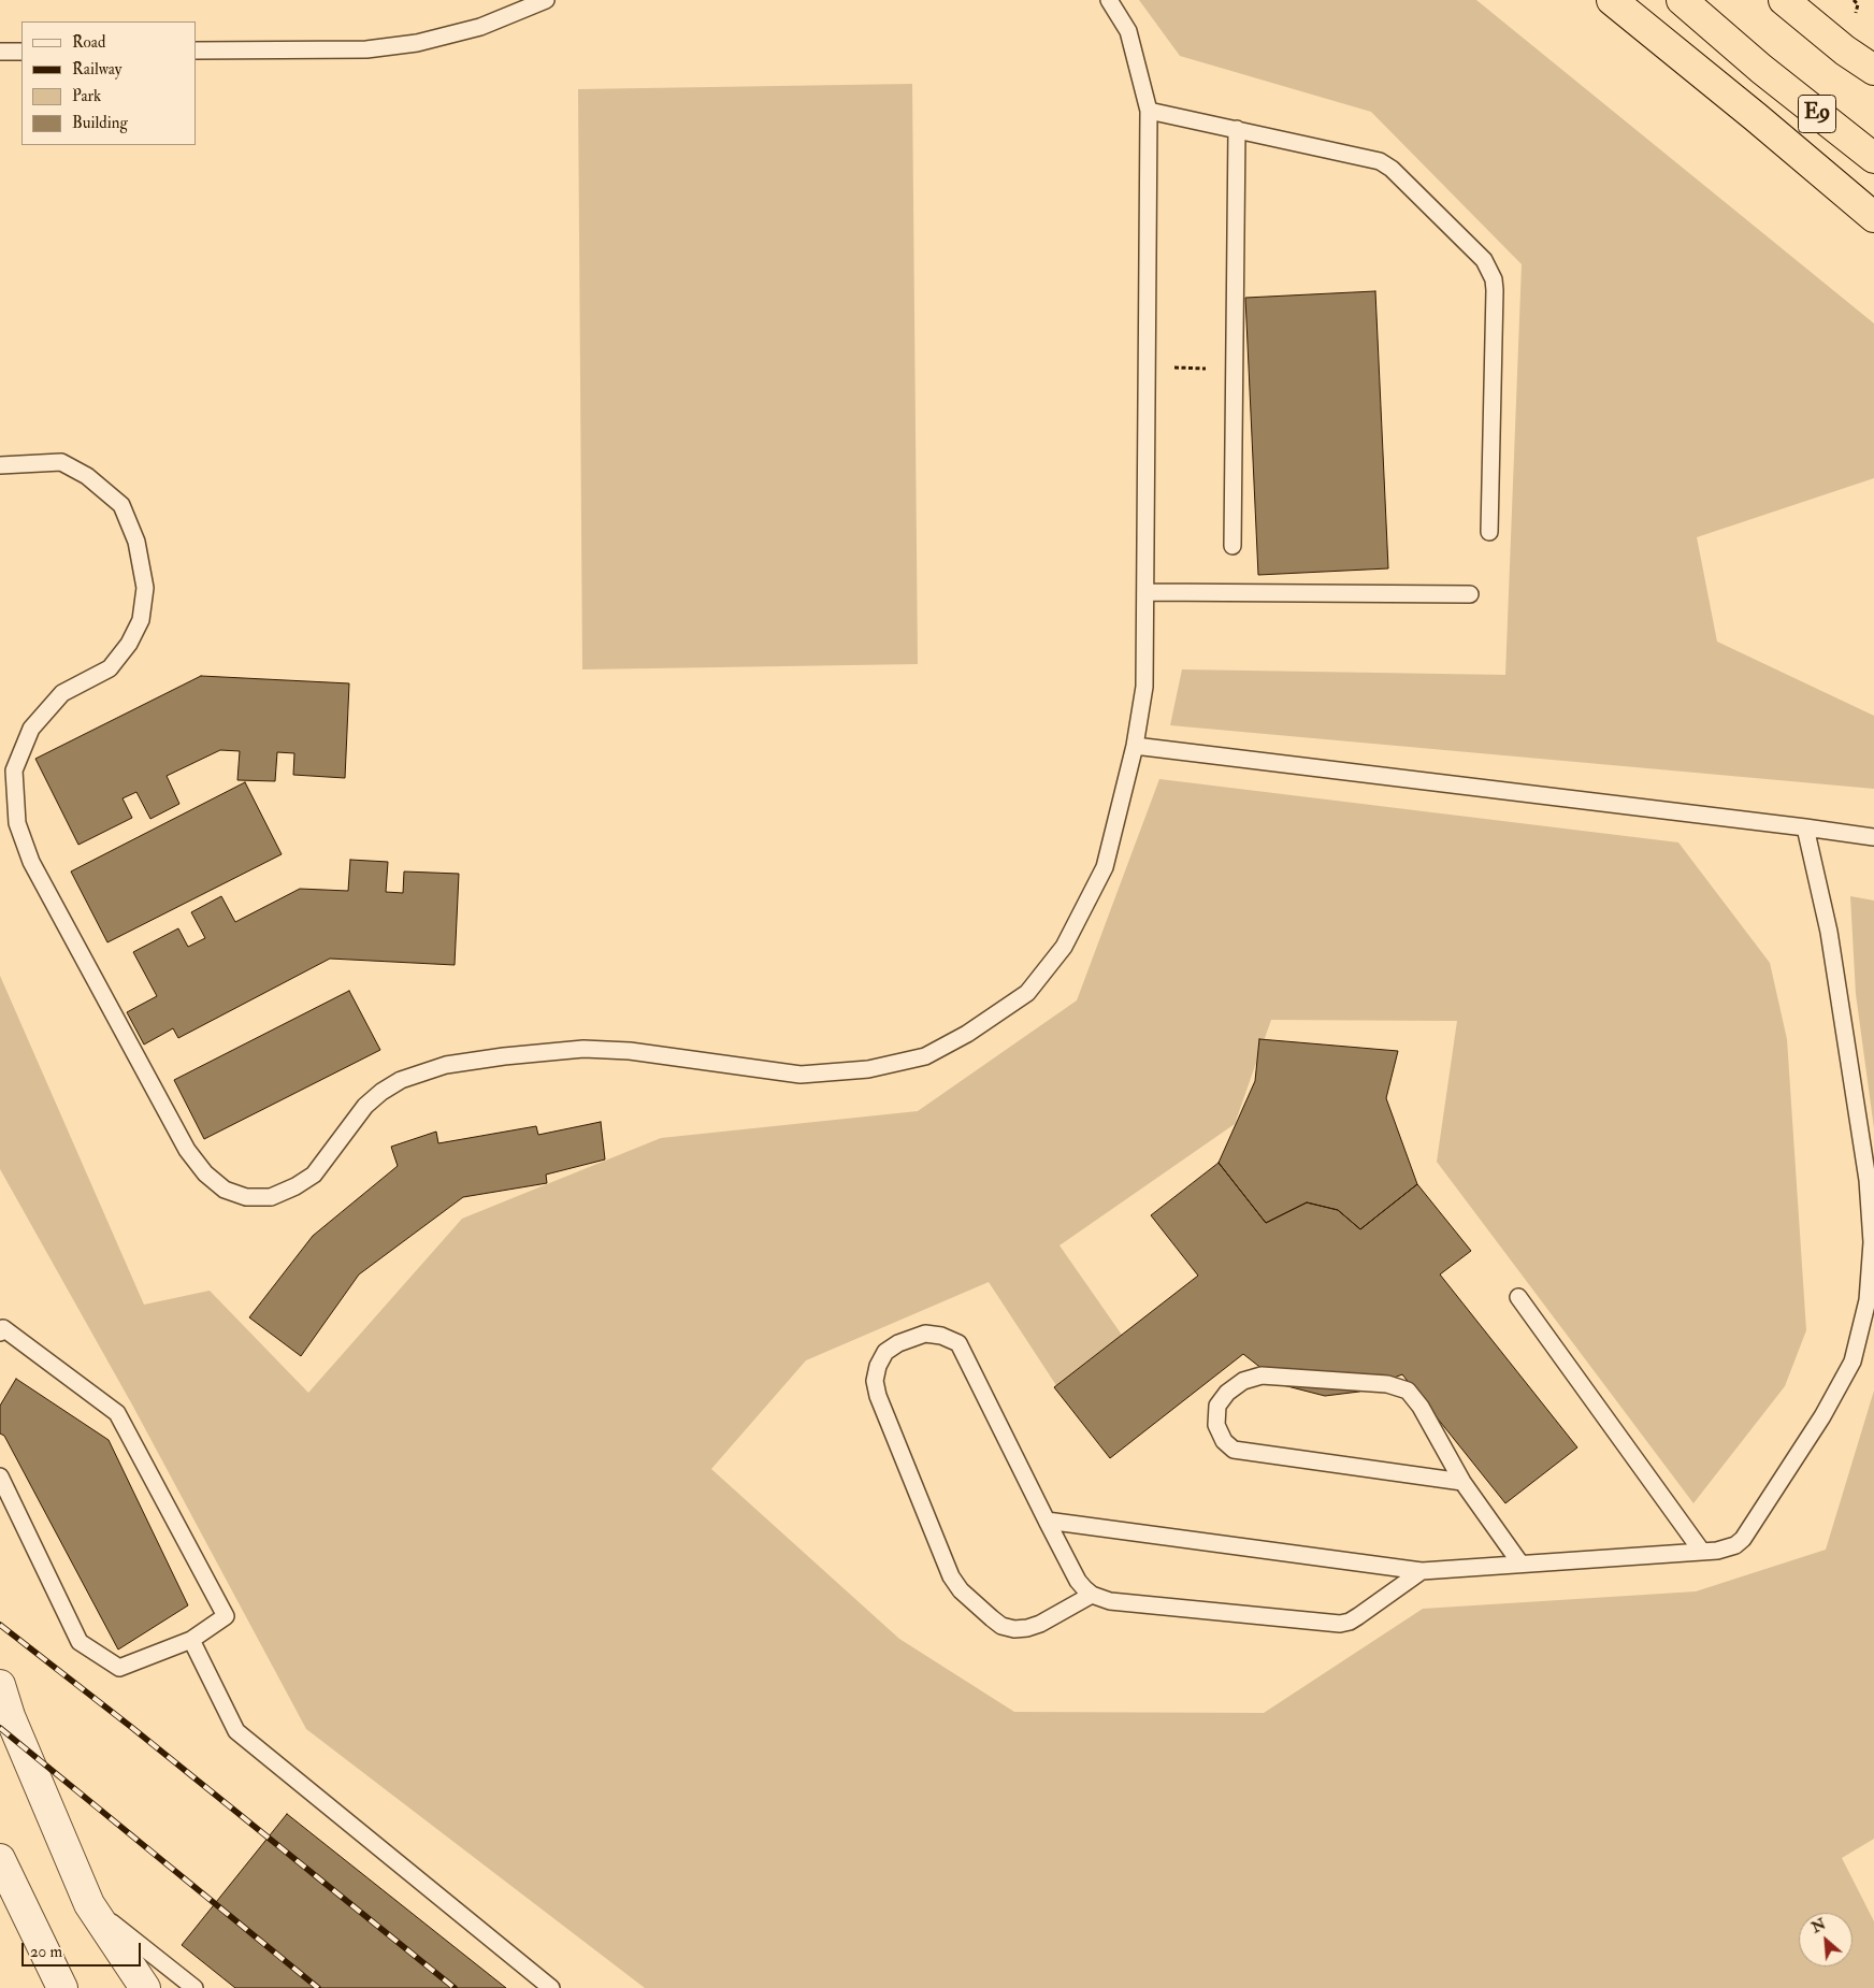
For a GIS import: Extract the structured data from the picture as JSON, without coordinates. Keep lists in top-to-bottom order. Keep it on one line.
{"streets":{"highway":["E9"]},"legend":["Road","Railway","Park","Building"],"scale_bar":"20 m","north":"top left"}
